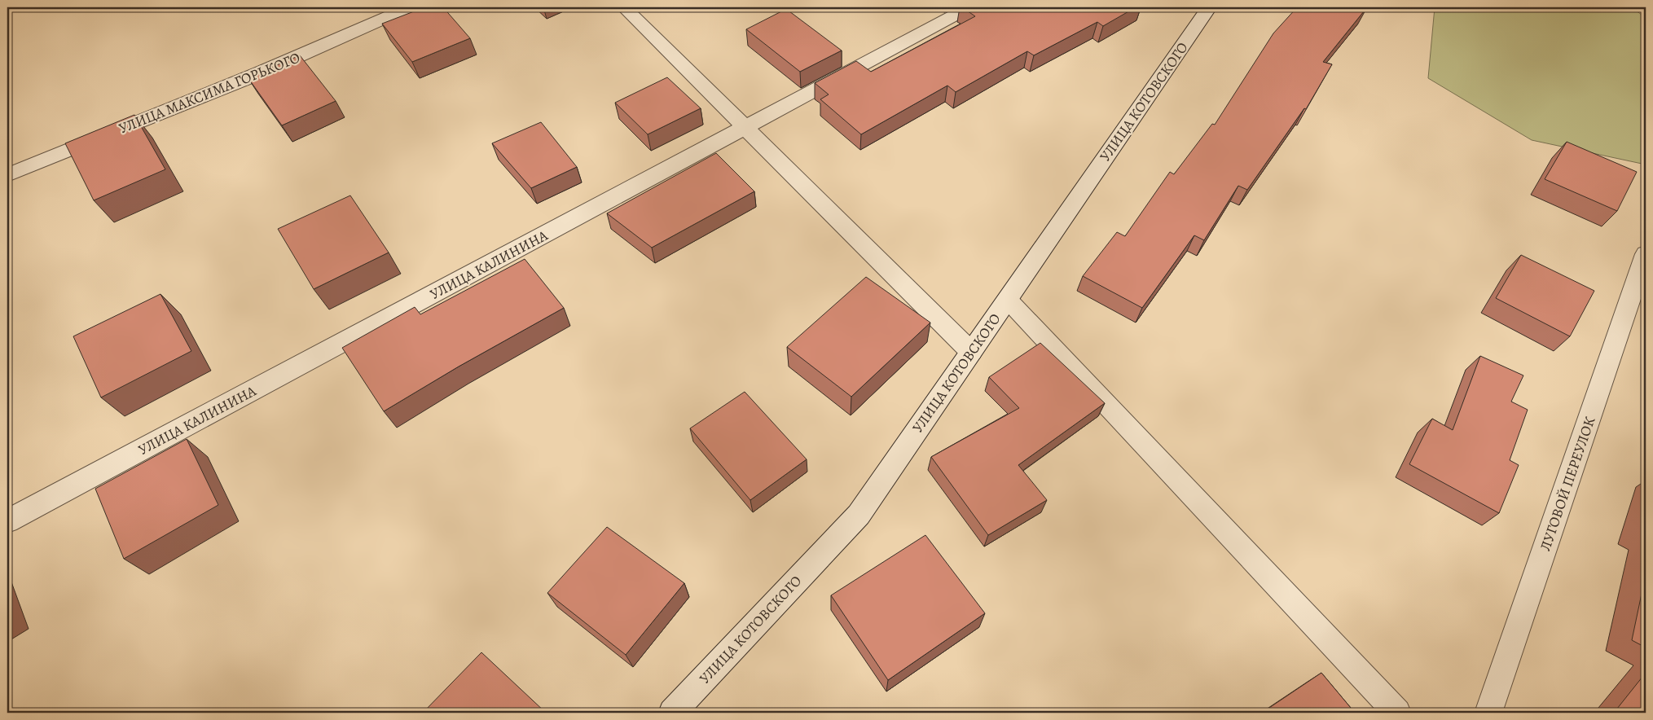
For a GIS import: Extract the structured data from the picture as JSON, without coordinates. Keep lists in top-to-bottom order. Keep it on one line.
{"streets":{"street":["УЛИЦА МАКСИМА ГОРЬКОГО","УЛИЦА КОТОВСКОГО","УЛИЦА КАЛИНИНА","ЛУГОВОЙ ПЕРЕУЛОК"]}}
